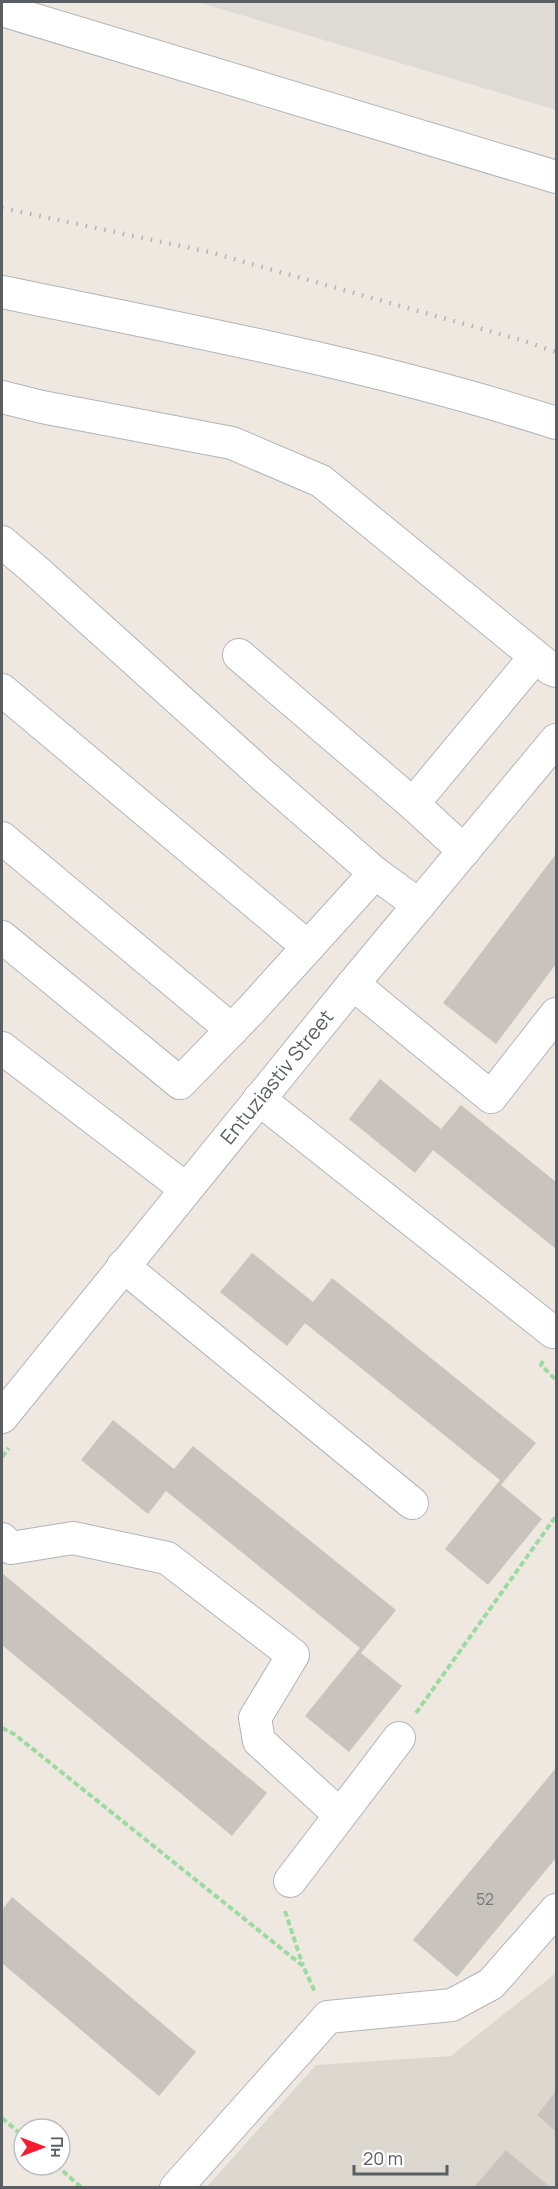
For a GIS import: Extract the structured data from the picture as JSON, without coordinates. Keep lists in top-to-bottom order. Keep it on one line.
{"streets":{"street":["Entuziastiv Street"]},"house_numbers":["52"],"scale_bar":"20 m","north":"right"}
